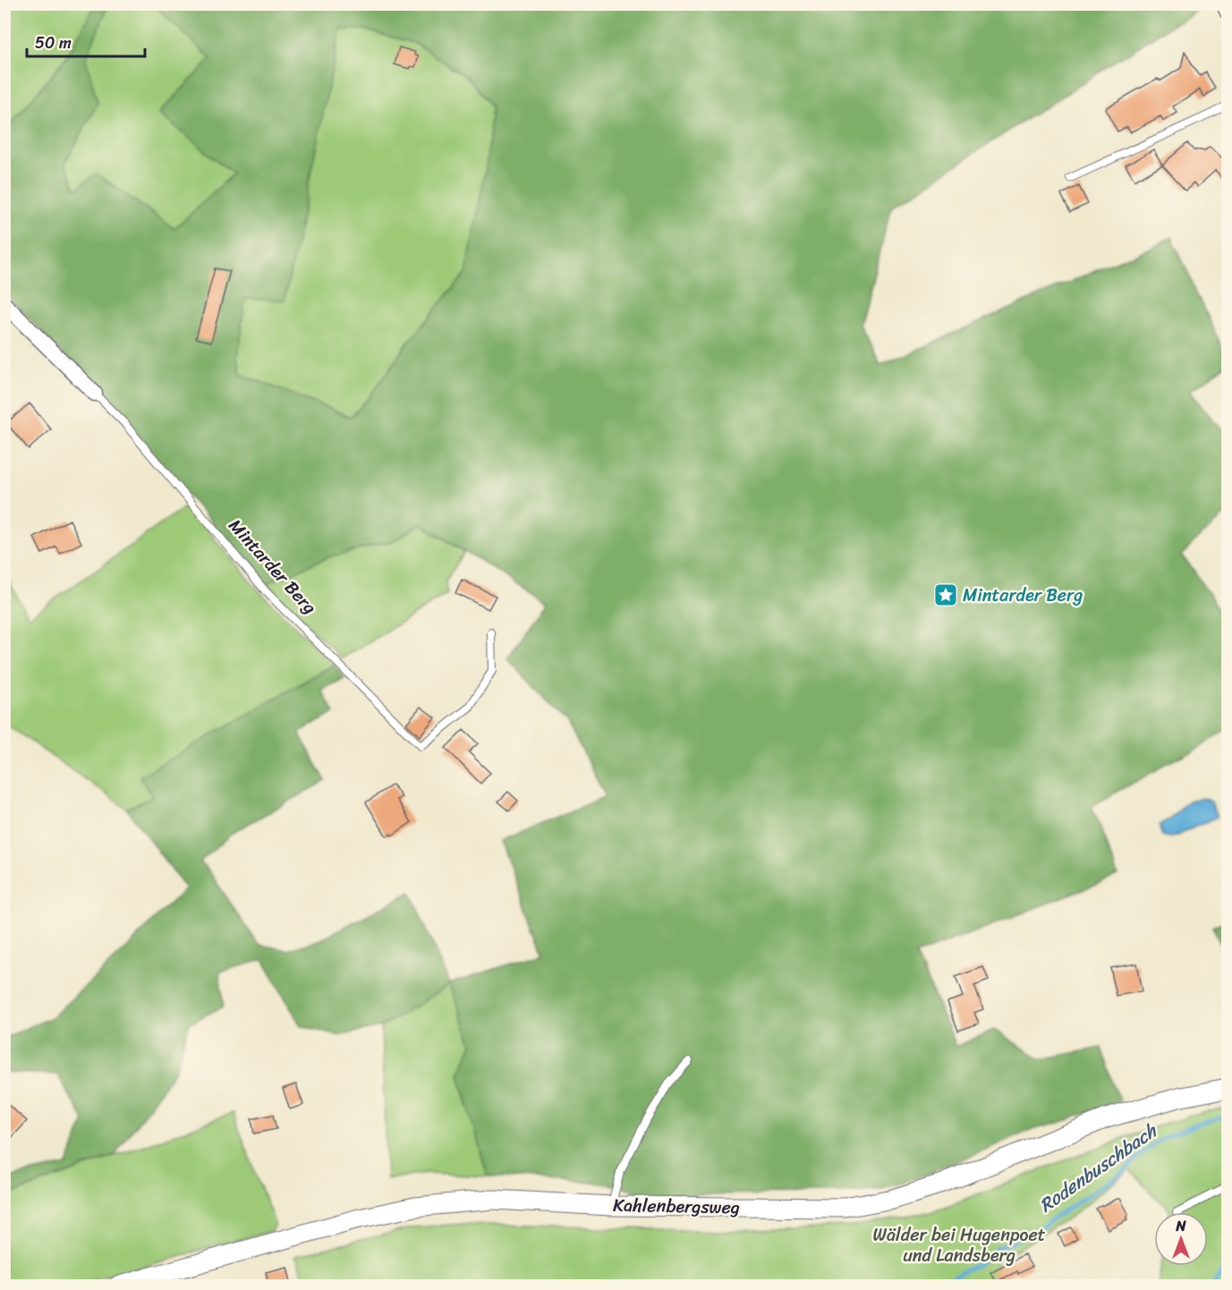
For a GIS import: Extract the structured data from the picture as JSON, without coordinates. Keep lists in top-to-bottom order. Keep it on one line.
{"streets":{"street":["Mintarder Berg","Kahlenbergsweg"]},"water":["Rodenbuschbach"],"parks":["Wälder bei Hugenpoet und Landsberg"],"places":{"place":["Mintarder Berg"]},"scale_bar":"50 m","north":"top"}
